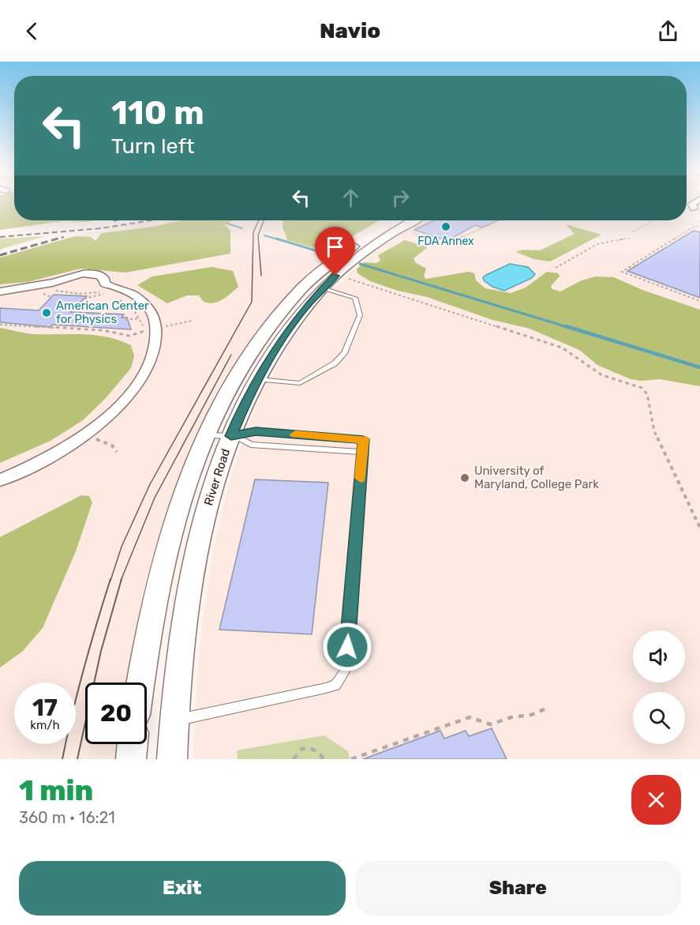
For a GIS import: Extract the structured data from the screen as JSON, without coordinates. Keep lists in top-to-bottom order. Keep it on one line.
{"streets":{"street":["River Road"]},"places":["FDA Annex","American Center for Physics","University of Maryland, College Park"],"page":{"header":"Navio","turn":["110 m","Turn left"],"speed":"17 km/h","limit":"20","heading":["1 min","360 m · 16:21"],"buttons":["Exit","Share"]}}
